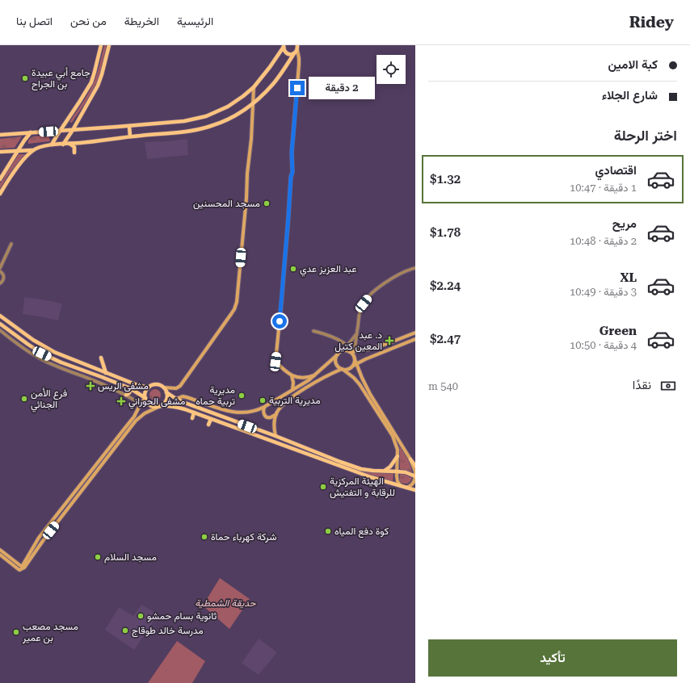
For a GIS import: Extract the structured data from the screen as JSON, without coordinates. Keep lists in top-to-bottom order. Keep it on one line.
{"parks":["حديقة الشمطية"],"places":{"other":["جامع أبي عبيدة بن الجراح","مسجد المحسنين","عبد العزيز عدي","مديرية تربية حماه","فرع الأمن الجنائي","مديرية التربية","الهيئة المركزية للرقابة و التفتيش","كوة دفع المياه","شركة كهرباء حماة","مسجد السلام","ثانوية بسام حمشو","مدرسة خالد طوقاج","مسجد مصعب بن عمير"],"health":["د. عبد المعين كتيل","مشفى الريس","مشفى الحوراني"]},"page":{"header":"Ridey","nav":["الرئيسية","الخريطة","من نحن","اتصل بنا"],"banner":["كبة الامين","شارع الجلاء"],"bubble":"2 دقيقة","heading":"اختر الرحلة","list":[{"name":"اقتصادي","note":"1 دقيقة · 10:47","value":"$1.32"},{"name":"مريح","note":"2 دقيقة · 10:48","value":"$1.78"},{"name":"XL","note":"3 دقيقة · 10:49","value":"$2.24"},{"name":"Green","note":"4 دقيقة · 10:50","value":"$2.47"}],"pay":["نقدًا","540 m"],"buttons":"تأكيد"}}
